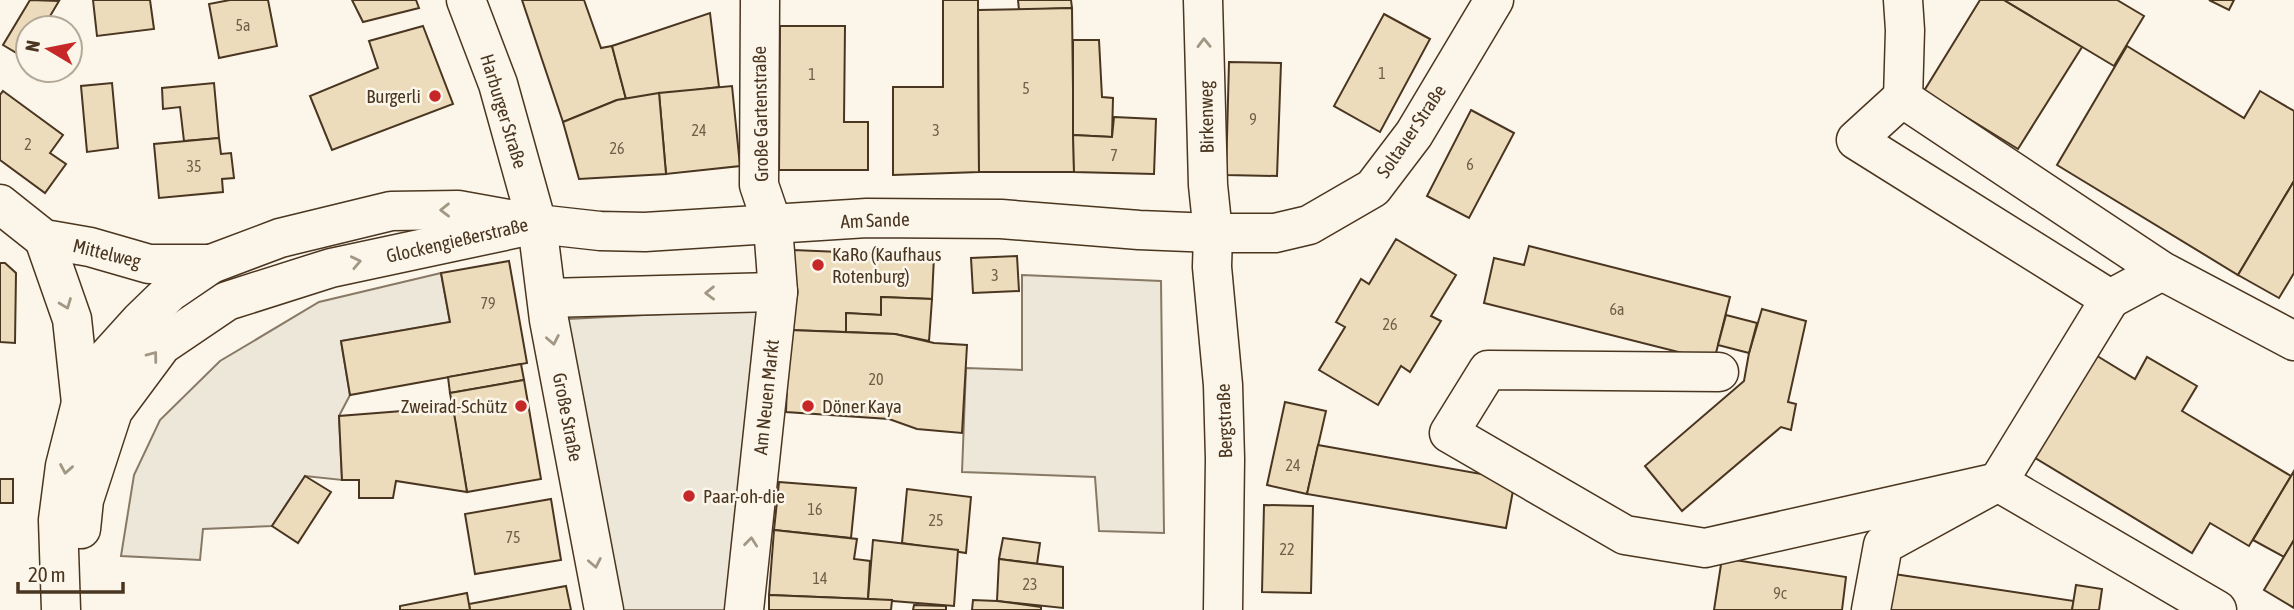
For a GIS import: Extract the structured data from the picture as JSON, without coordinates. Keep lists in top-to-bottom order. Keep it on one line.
{"streets":{"main road":["Harburger Straße","Große Gartenstraße","Birkenweg","Soltauer Straße","Am Sande","Glockengießerstraße","Mittelweg","Am Neuen Markt","Große Straße","Bergstraße"]},"crossings":[["Harburger Straße","Am Sande"],["Harburger Straße","Glockengießerstraße"],["Harburger Straße","Große Straße"],["Große Gartenstraße","Am Sande"],["Große Gartenstraße","Am Neuen Markt"],["Birkenweg","Soltauer Straße"],["Birkenweg","Am Sande"],["Birkenweg","Bergstraße"],["Soltauer Straße","Am Sande"],["Soltauer Straße","Bergstraße"],["Am Sande","Glockengießerstraße"],["Am Sande","Am Neuen Markt"],["Am Sande","Große Straße"],["Am Sande","Bergstraße"],["Glockengießerstraße","Mittelweg"],["Glockengießerstraße","Große Straße"]],"one_way":["Birkenweg","Mittelweg","Am Neuen Markt","Große Straße"],"places":["Burgerli","KaRo (Kaufhaus Rotenburg)","Zweirad-Schütz","Döner Kaya","Paar-oh-die"],"house_numbers":["5a","1","1","5","9","24","3","2","26","7","6","35","3","79","6a","26","20","24","16","25","75","22","14","23","9c"],"scale_bar":"20 m","north":"left"}
